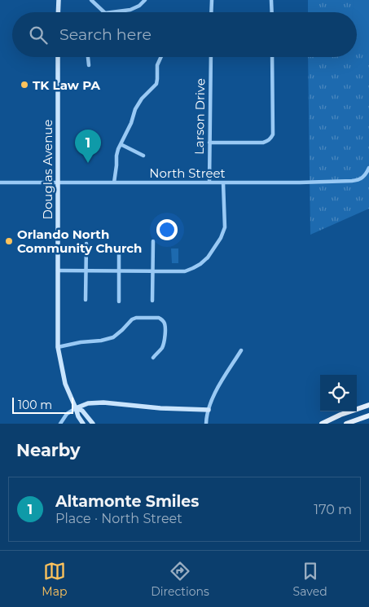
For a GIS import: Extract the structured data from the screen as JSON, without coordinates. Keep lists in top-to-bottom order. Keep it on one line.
{"streets":{"main road":["Douglas Avenue"],"street":["Larson Drive","North Street"]},"crossings":[["Larson Drive","North Street"],["Douglas Avenue","North Street"]],"places":["TK Law PA","Orlando North Community Church"],"scale_bar":"100 m","page":{"search":"Search here","pins":"1","scale":"100 m","heading":"Nearby","list":[{"mark":"1","name":"Altamonte Smiles","note":"Place · North Street","value":"170 m"}],"nav":["Map","Directions","Saved"]}}
